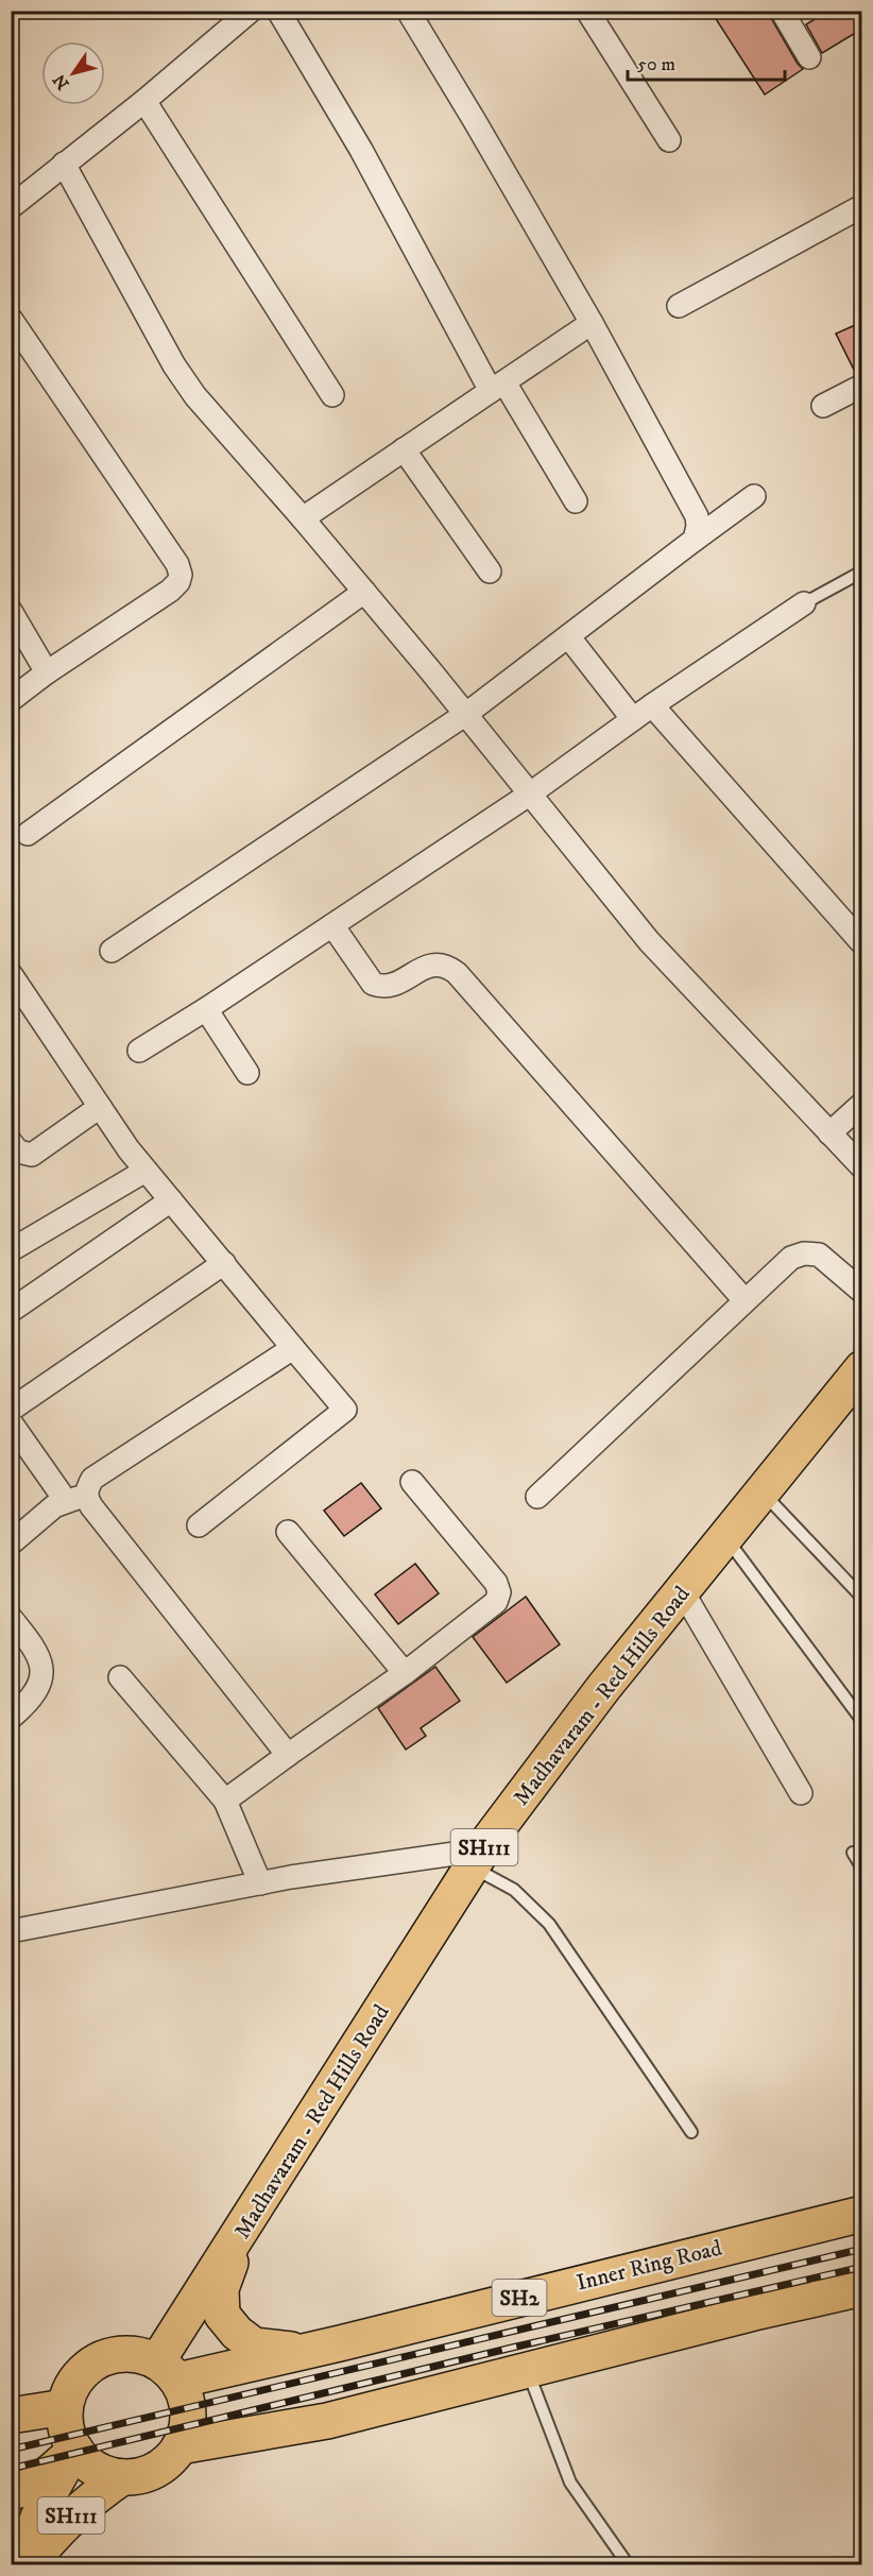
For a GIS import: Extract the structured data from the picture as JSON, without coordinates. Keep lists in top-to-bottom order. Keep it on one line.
{"streets":{"main road":["Madhavaram - Red Hills Road","SH111","Inner Ring Road","SH2"]},"crossings":[["Madhavaram - Red Hills Road","SH111"],["Madhavaram - Red Hills Road","Inner Ring Road"],["SH111","Inner Ring Road"]],"scale_bar":"50 m","north":"bottom left"}
